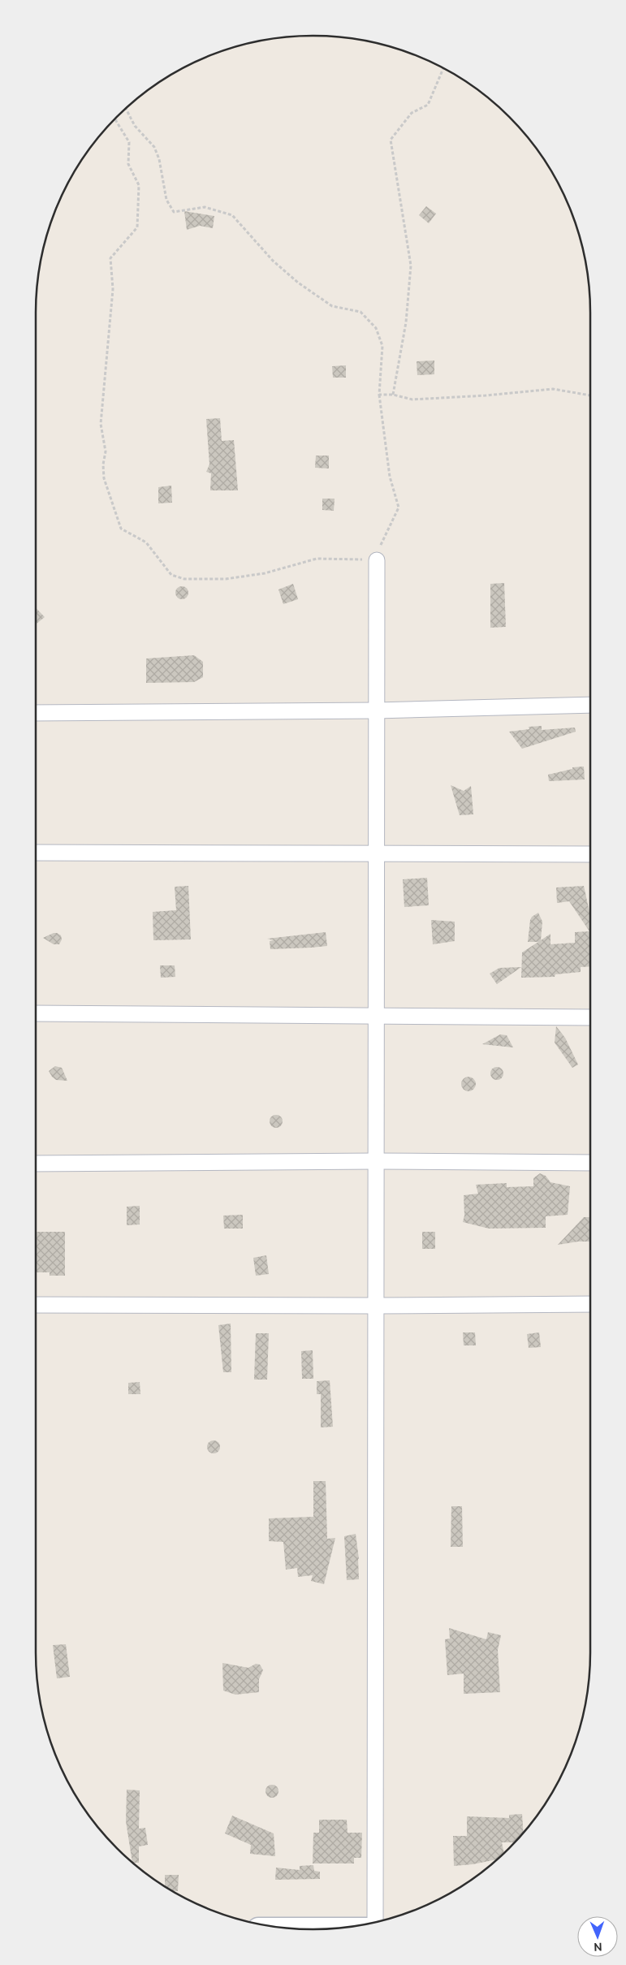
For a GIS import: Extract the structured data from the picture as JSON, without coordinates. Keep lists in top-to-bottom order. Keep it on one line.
{"north":"bottom"}
